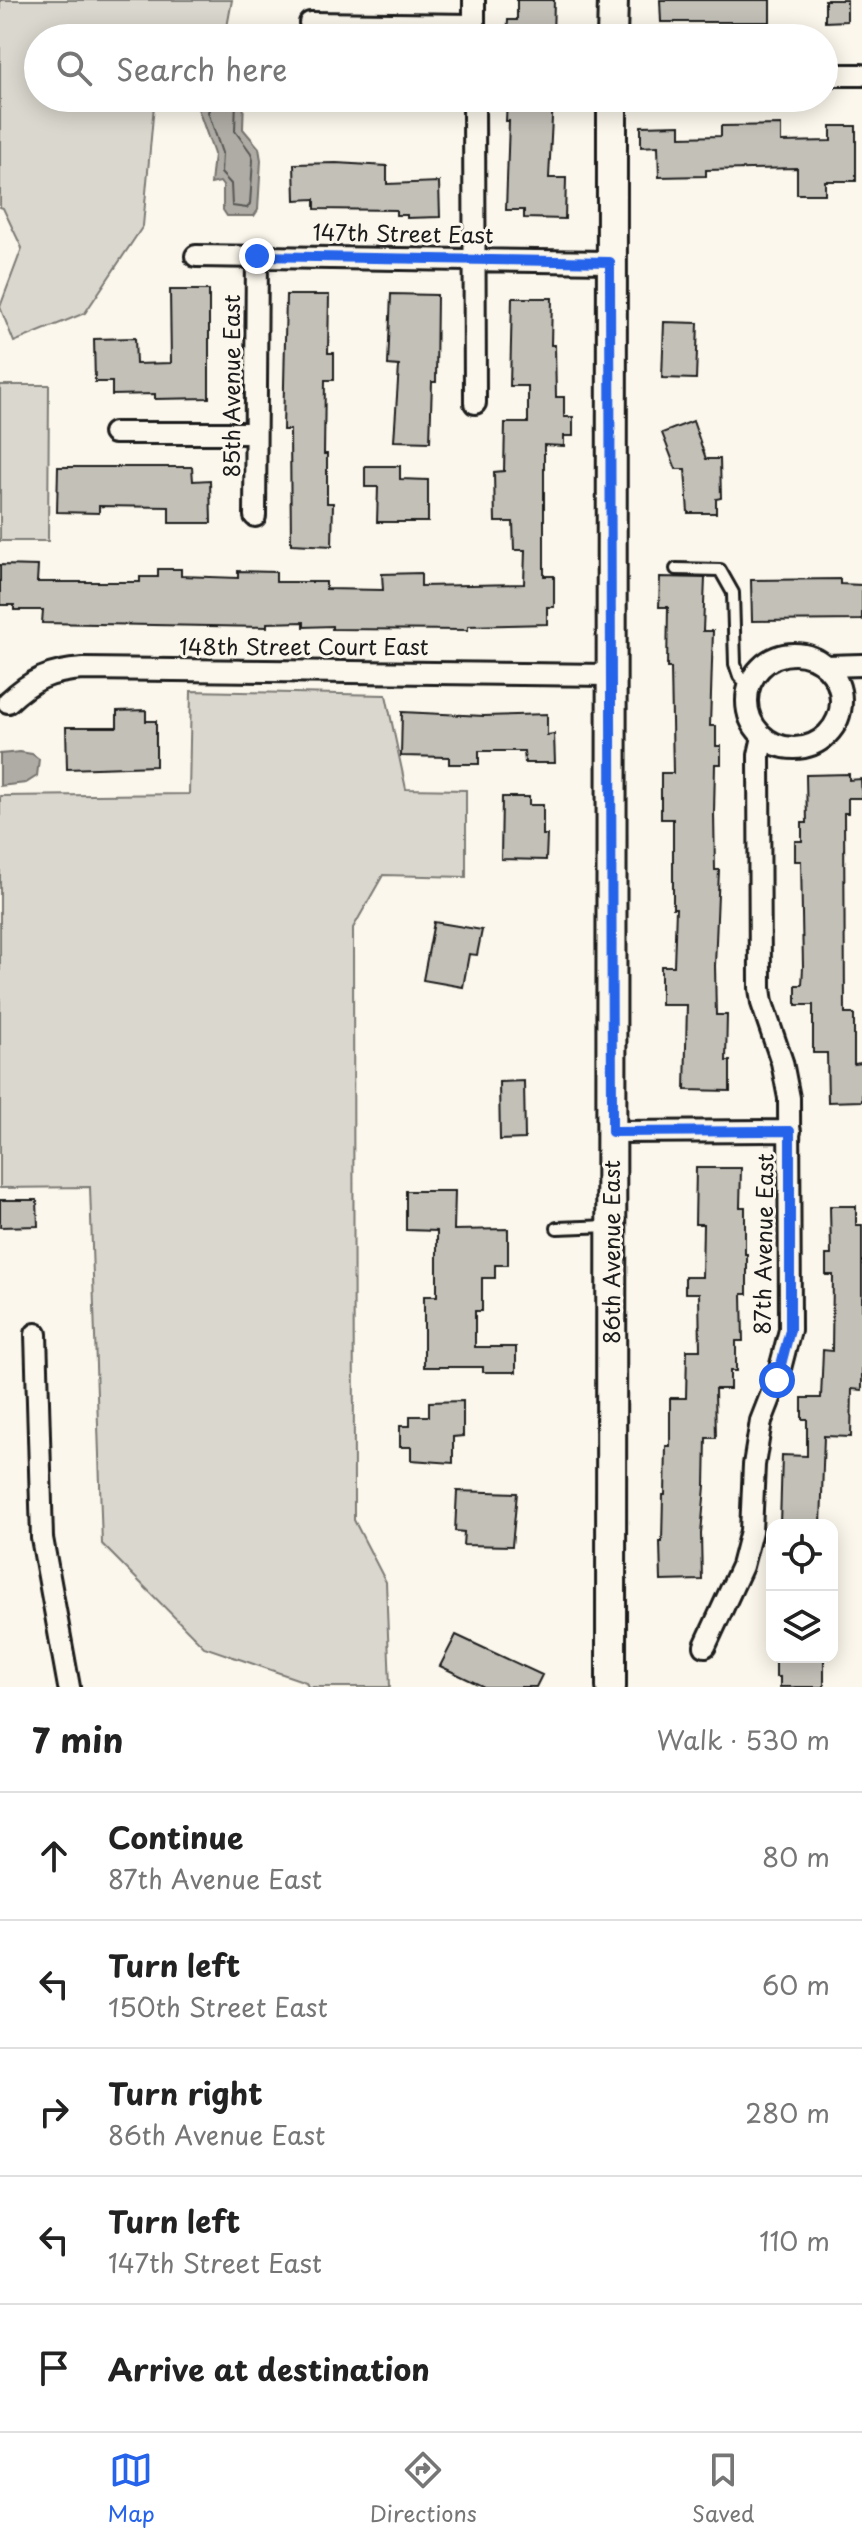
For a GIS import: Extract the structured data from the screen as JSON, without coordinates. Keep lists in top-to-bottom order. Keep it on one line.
{"streets":{"street":["147th Street East","85th Avenue East","148th Street Court East","87th Avenue East","86th Avenue East"]},"crossings":[["147th Street East","85th Avenue East"],["147th Street East","86th Avenue East"],["148th Street Court East","86th Avenue East"]],"page":{"search":"Search here","heading":["7 min","Walk · 530 m"],"list":[["Continue","87th Avenue East","80 m"],["Turn left","150th Street East","60 m"],["Turn right","86th Avenue East","280 m"],["Turn left","147th Street East","110 m"],"Arrive at destination"],"nav":["Map","Directions","Saved"]}}
